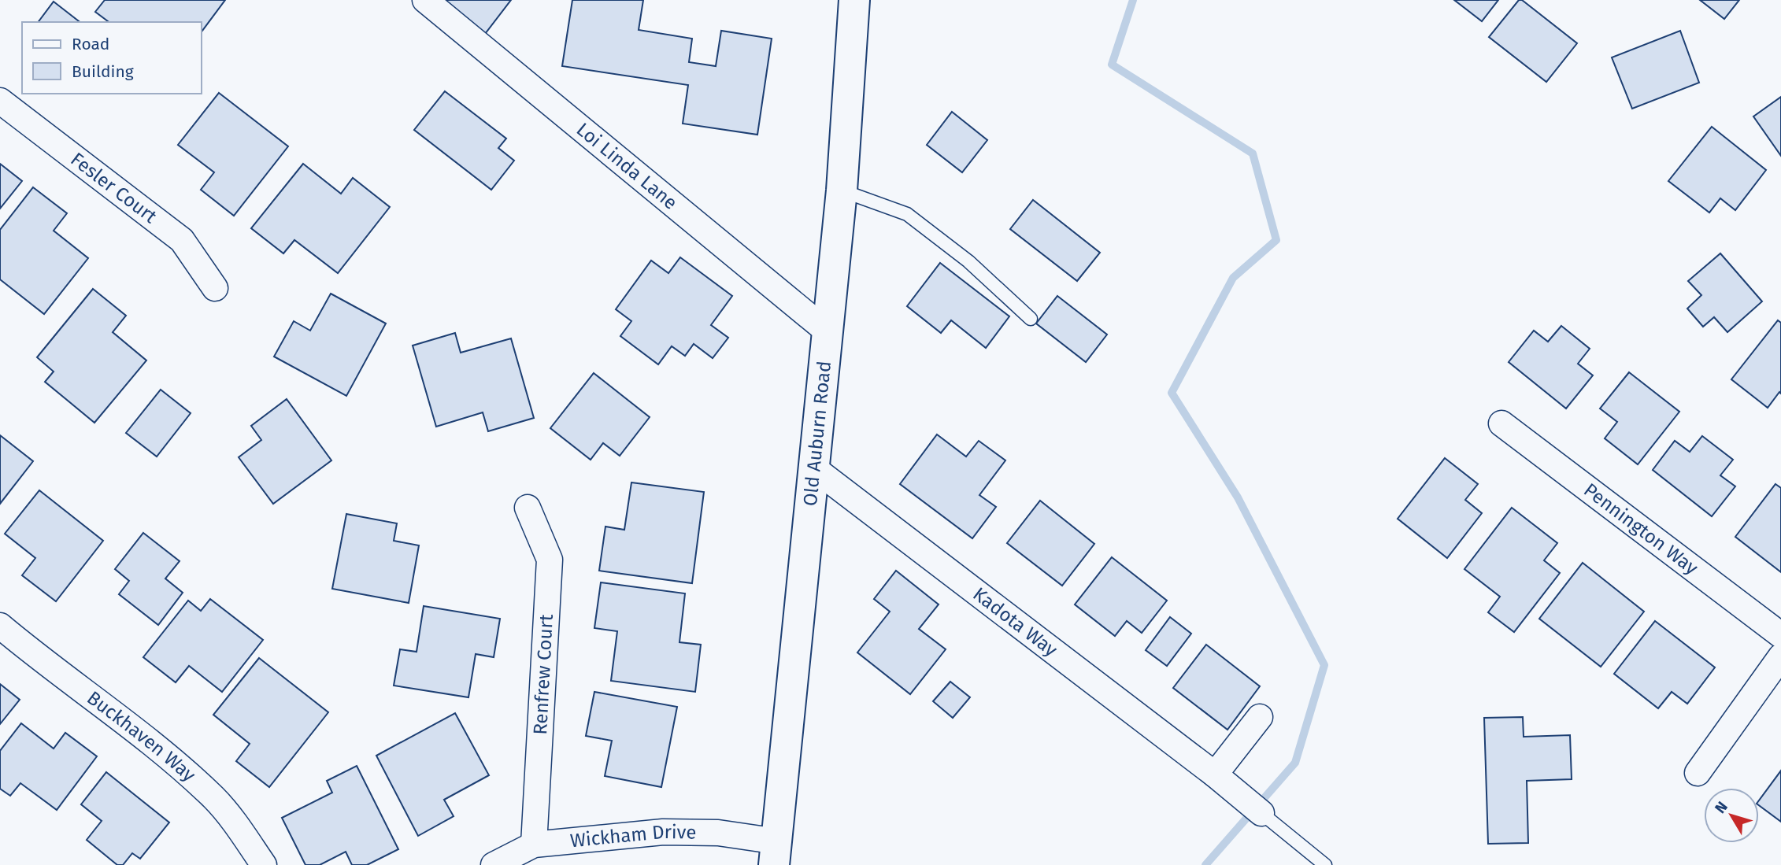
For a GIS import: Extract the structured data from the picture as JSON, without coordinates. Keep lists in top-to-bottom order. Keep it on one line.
{"streets":{"main road":["Old Auburn Road"],"street":["Loi Linda Lane","Fesler Court","Pennington Way","Kadota Way","Renfrew Court","Buckhaven Way","Wickham Drive"]},"crossings":[["Loi Linda Lane","Old Auburn Road"],["Old Auburn Road","Kadota Way"],["Old Auburn Road","Wickham Drive"],["Renfrew Court","Wickham Drive"]],"legend":["Road","Building"],"north":"top left"}
